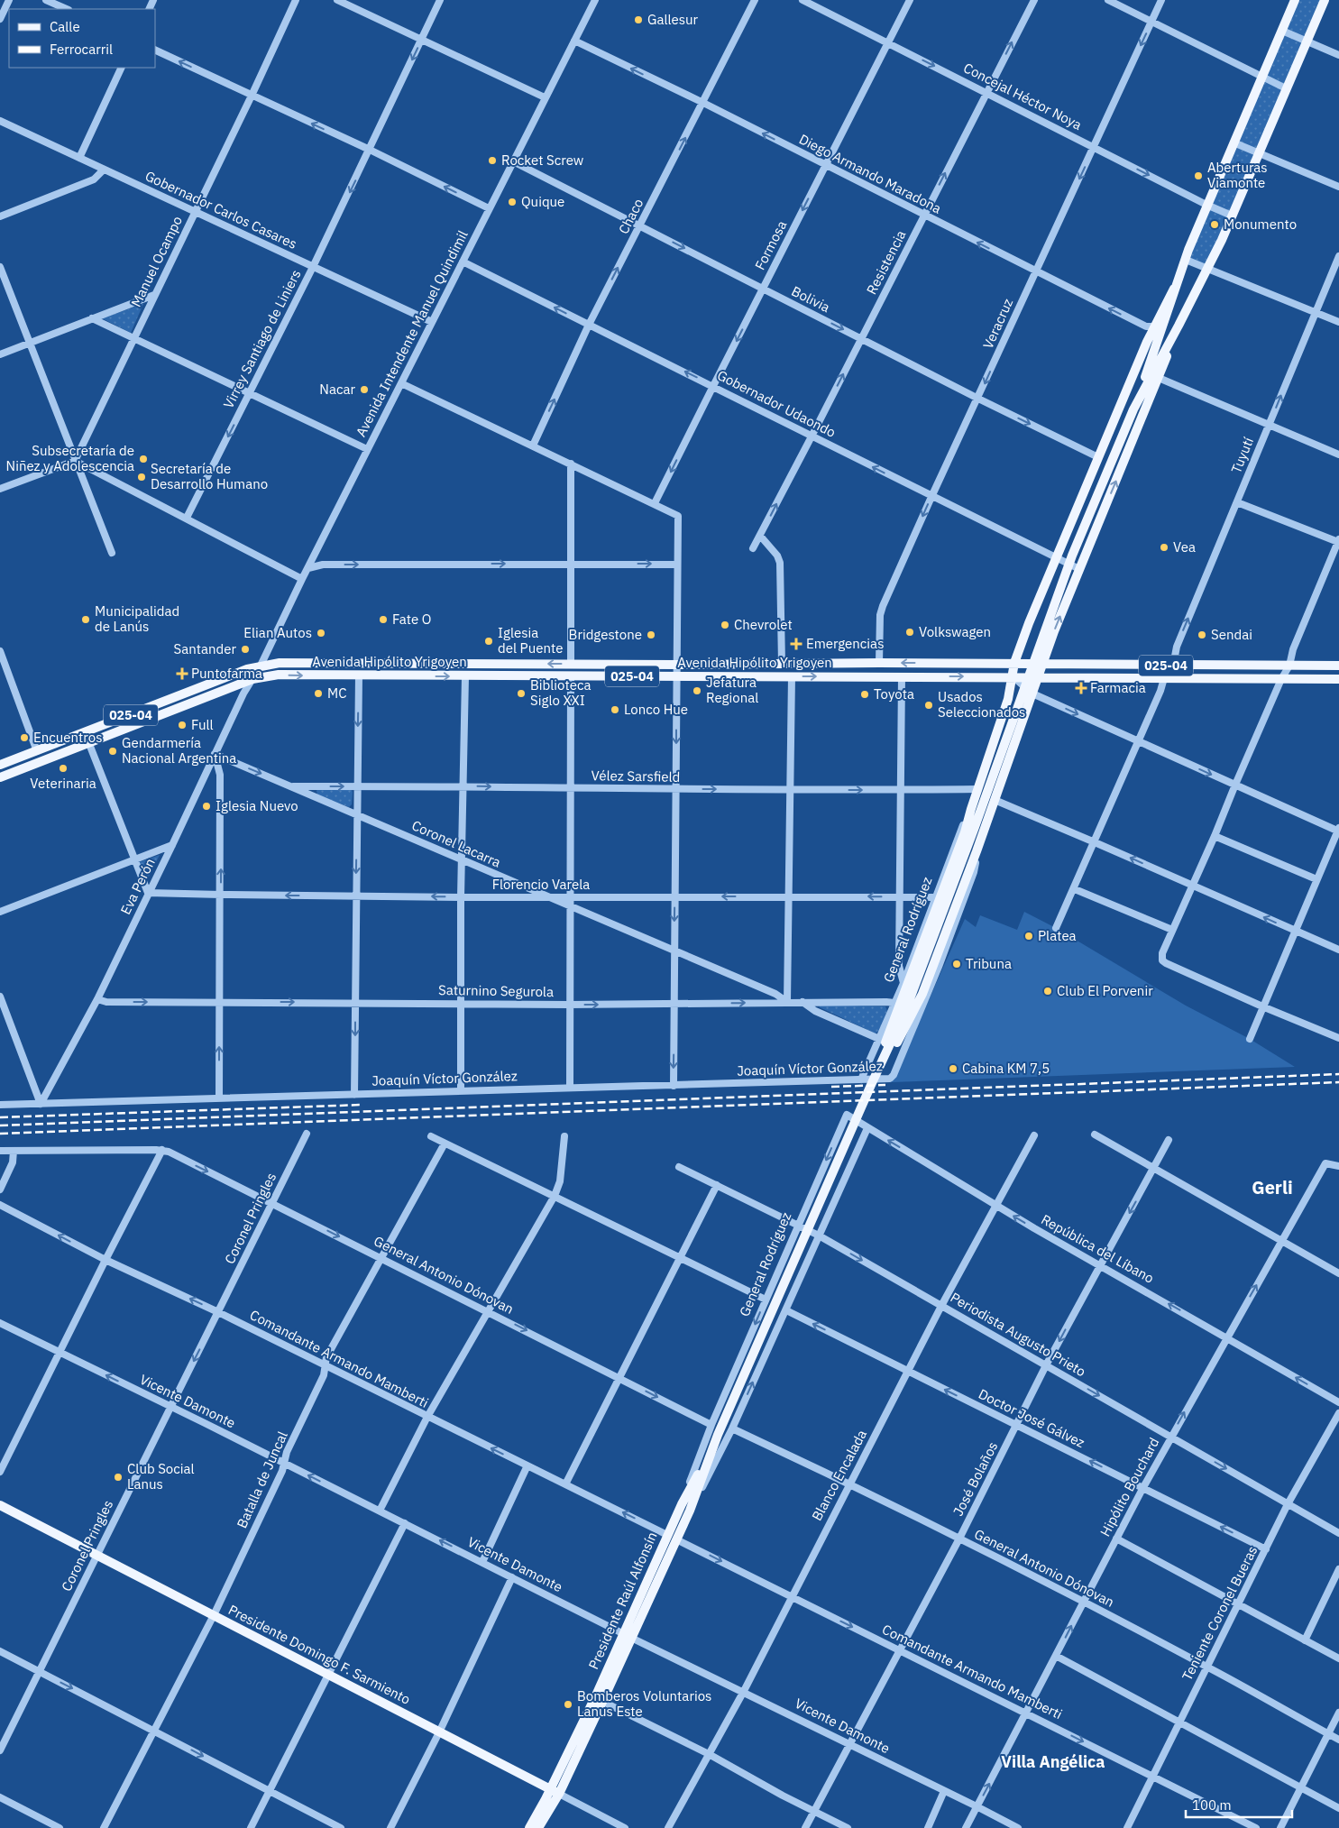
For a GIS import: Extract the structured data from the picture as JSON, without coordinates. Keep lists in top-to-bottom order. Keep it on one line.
{"streets":{"main road":["Avenida Hipólito Yrigoyen","025-04","Presidente Raúl Alfonsín","Presidente Domingo F. Sarmiento"],"street":["Concejal Héctor Noya","Diego Armando Maradona","Gobernador Carlos Casares","Chaco","Formosa","Manuel Ocampo","Resistencia","Bolivia","Veracruz","Avenida Intendente Manuel Quindimil","Virrey Santiago de Liniers","Gobernador Udaondo","Tuyutí","Vélez Sarsfield","Coronel Lacarra","Florencio Varela","Eva Perón","General Rodríguez","Saturnino Segurola","Joaquín Víctor González","Coronel Pringles","República del Líbano","General Antonio Dónovan","Periodista Augusto Prieto","Comandante Armando Mamberti","Vicente Damonte","Doctor José Gálvez","Blanco Encalada","José Bolaños","Batalla de Juncal","Hipólito Bouchard","Teniente Coronel Bueras"]},"crossings":[["Concejal Héctor Noya","Formosa"],["Concejal Héctor Noya","Resistencia"],["Concejal Héctor Noya","Veracruz"],["Diego Armando Maradona","Chaco"],["Diego Armando Maradona","Formosa"],["Diego Armando Maradona","Resistencia"],["Diego Armando Maradona","Veracruz"],["Diego Armando Maradona","Avenida Intendente Manuel Quindimil"],["Gobernador Carlos Casares","Manuel Ocampo"],["Gobernador Carlos Casares","Avenida Intendente Manuel Quindimil"],["Gobernador Carlos Casares","Virrey Santiago de Liniers"],["Chaco","Bolivia"],["Chaco","Gobernador Udaondo"],["Formosa","Bolivia"],["Formosa","Gobernador Udaondo"],["Resistencia","Bolivia"],["Resistencia","Gobernador Udaondo"],["Bolivia","Veracruz"],["Bolivia","Avenida Intendente Manuel Quindimil"],["Veracruz","Gobernador Udaondo"],["Veracruz","Avenida Hipólito Yrigoyen"],["Avenida Intendente Manuel Quindimil","Gobernador Udaondo"],["Avenida Intendente Manuel Quindimil","Avenida Hipólito Yrigoyen"],["Avenida Intendente Manuel Quindimil","Eva Perón"],["Tuyutí","Avenida Hipólito Yrigoyen"],["Avenida Hipólito Yrigoyen","Eva Perón"],["Vélez Sarsfield","Coronel Lacarra"],["Coronel Lacarra","Florencio Varela"],["Coronel Lacarra","Eva Perón"],["Coronel Lacarra","Saturnino Segurola"],["Florencio Varela","Eva Perón"],["Florencio Varela","General Rodríguez"],["Eva Perón","Saturnino Segurola"],["Eva Perón","Joaquín Víctor González"],["General Rodríguez","Saturnino Segurola"],["General Rodríguez","Joaquín Víctor González"],["General Rodríguez","República del Líbano"],["General Rodríguez","General Antonio Dónovan"],["General Rodríguez","Periodista Augusto Prieto"],["General Rodríguez","Presidente Raúl Alfonsín"],["Coronel Pringles","General Antonio Dónovan"],["Coronel Pringles","Comandante Armando Mamberti"],["Coronel Pringles","Vicente Damonte"],["Coronel Pringles","Presidente Domingo F. Sarmiento"],["República del Líbano","Blanco Encalada"],["República del Líbano","José Bolaños"],["República del Líbano","Hipólito Bouchard"],["General Antonio Dónovan","Blanco Encalada"],["General Antonio Dónovan","José Bolaños"],["General Antonio Dónovan","Batalla de Juncal"],["General Antonio Dónovan","Hipólito Bouchard"],["General Antonio Dónovan","Presidente Raúl Alfonsín"],["General Antonio Dónovan","Teniente Coronel Bueras"],["Periodista Augusto Prieto","Blanco Encalada"],["Periodista Augusto Prieto","José Bolaños"],["Periodista Augusto Prieto","Hipólito Bouchard"],["Periodista Augusto Prieto","Teniente Coronel Bueras"],["Comandante Armando Mamberti","Blanco Encalada"],["Comandante Armando Mamberti","José Bolaños"],["Comandante Armando Mamberti","Batalla de Juncal"],["Comandante Armando Mamberti","Hipólito Bouchard"],["Comandante Armando Mamberti","Presidente Raúl Alfonsín"],["Comandante Armando Mamberti","Teniente Coronel Bueras"],["Vicente Damonte","Blanco Encalada"],["Vicente Damonte","José Bolaños"],["Vicente Damonte","Batalla de Juncal"],["Vicente Damonte","Hipólito Bouchard"],["Vicente Damonte","Presidente Raúl Alfonsín"],["Doctor José Gálvez","Blanco Encalada"],["Doctor José Gálvez","José Bolaños"],["Doctor José Gálvez","Hipólito Bouchard"],["Doctor José Gálvez","Teniente Coronel Bueras"],["Batalla de Juncal","Presidente Domingo F. Sarmiento"],["Presidente Raúl Alfonsín","Presidente Domingo F. Sarmiento"]],"one_way":["Concejal Héctor Noya","Diego Armando Maradona","Chaco","Formosa","Resistencia","Bolivia","Veracruz","Virrey Santiago de Liniers","Gobernador Udaondo","Tuyutí","Vélez Sarsfield","Florencio Varela","Saturnino Segurola","República del Líbano","General Antonio Dónovan","Periodista Augusto Prieto","Doctor José Gálvez","Hipólito Bouchard"],"districts":["Gerli","Villa Angélica"],"places":{"other":["Gallesur","Rocket Screw","Aberturas Viamonte","Quique","Monumento","Nacar","Subsecretaría de Niñez y Adolescencia","Secretaría de Desarrollo Humano","Vea","Municipalidad de Lanús","Fate O","Chevrolet","Volkswagen","Elian Autos","Bridgestone","Sendai","Iglesia del Puente","Santander","Jefatura Regional","MC","Biblioteca Siglo XXI","Toyota","Usados Seleccionados","Lonco Hue","Full","Encuentros","Gendarmería Nacional Argentina","Veterinaria","Iglesia Nuevo","Platea","Tribuna","Club El Porvenir","Cabina KM 7,5","Club Social Lanus","Bomberos Voluntarios Lanus Este"],"health":["Emergencias","Puntofarma","Farmacia"]},"legend":["Calle","Ferrocarril"],"scale_bar":"100 m"}
